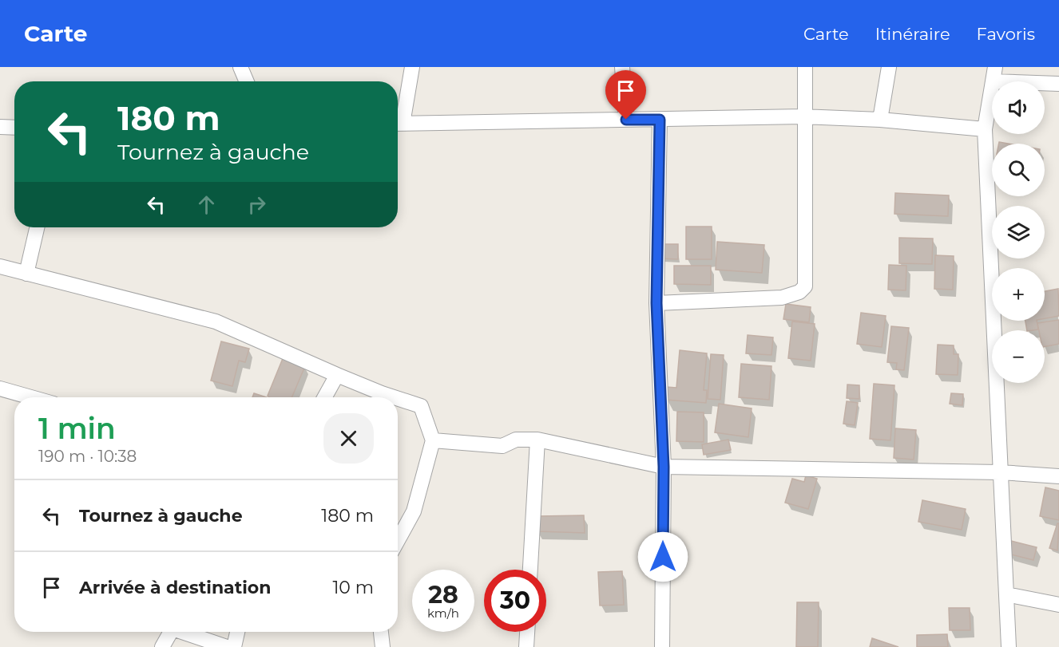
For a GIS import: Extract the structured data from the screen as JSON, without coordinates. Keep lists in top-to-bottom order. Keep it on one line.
{"page":{"header":"Carte","nav":["Carte","Itinéraire","Favoris"],"map_buttons":["+","−"],"turn":["180 m","Tournez à gauche"],"heading":["1 min","190 m · 10:38"],"list":[{"name":"Tournez à gauche","value":"180 m"},{"name":"Arrivée à destination","value":"10 m"}],"speed":"28 km/h","limit":"30"}}
